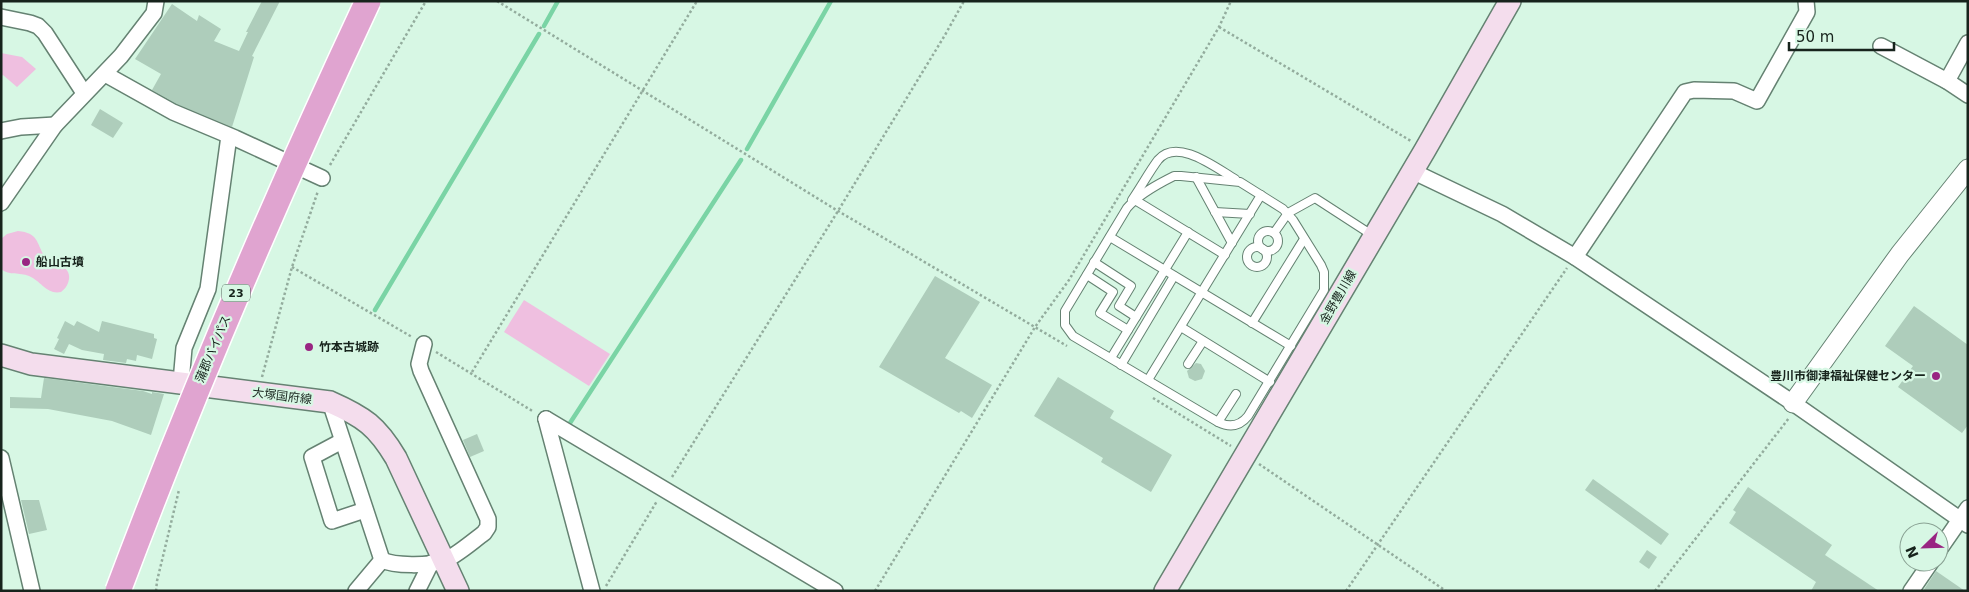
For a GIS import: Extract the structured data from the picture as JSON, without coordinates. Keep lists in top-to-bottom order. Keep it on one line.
{"streets":{"highway":["23","蒲郡バイパス"],"main road":["金野豊川線","大塚国府線"]},"places":["船山古墳","竹本古城跡","豊川市御津福祉保健センター"],"scale_bar":"50 m","north":"bottom left"}
